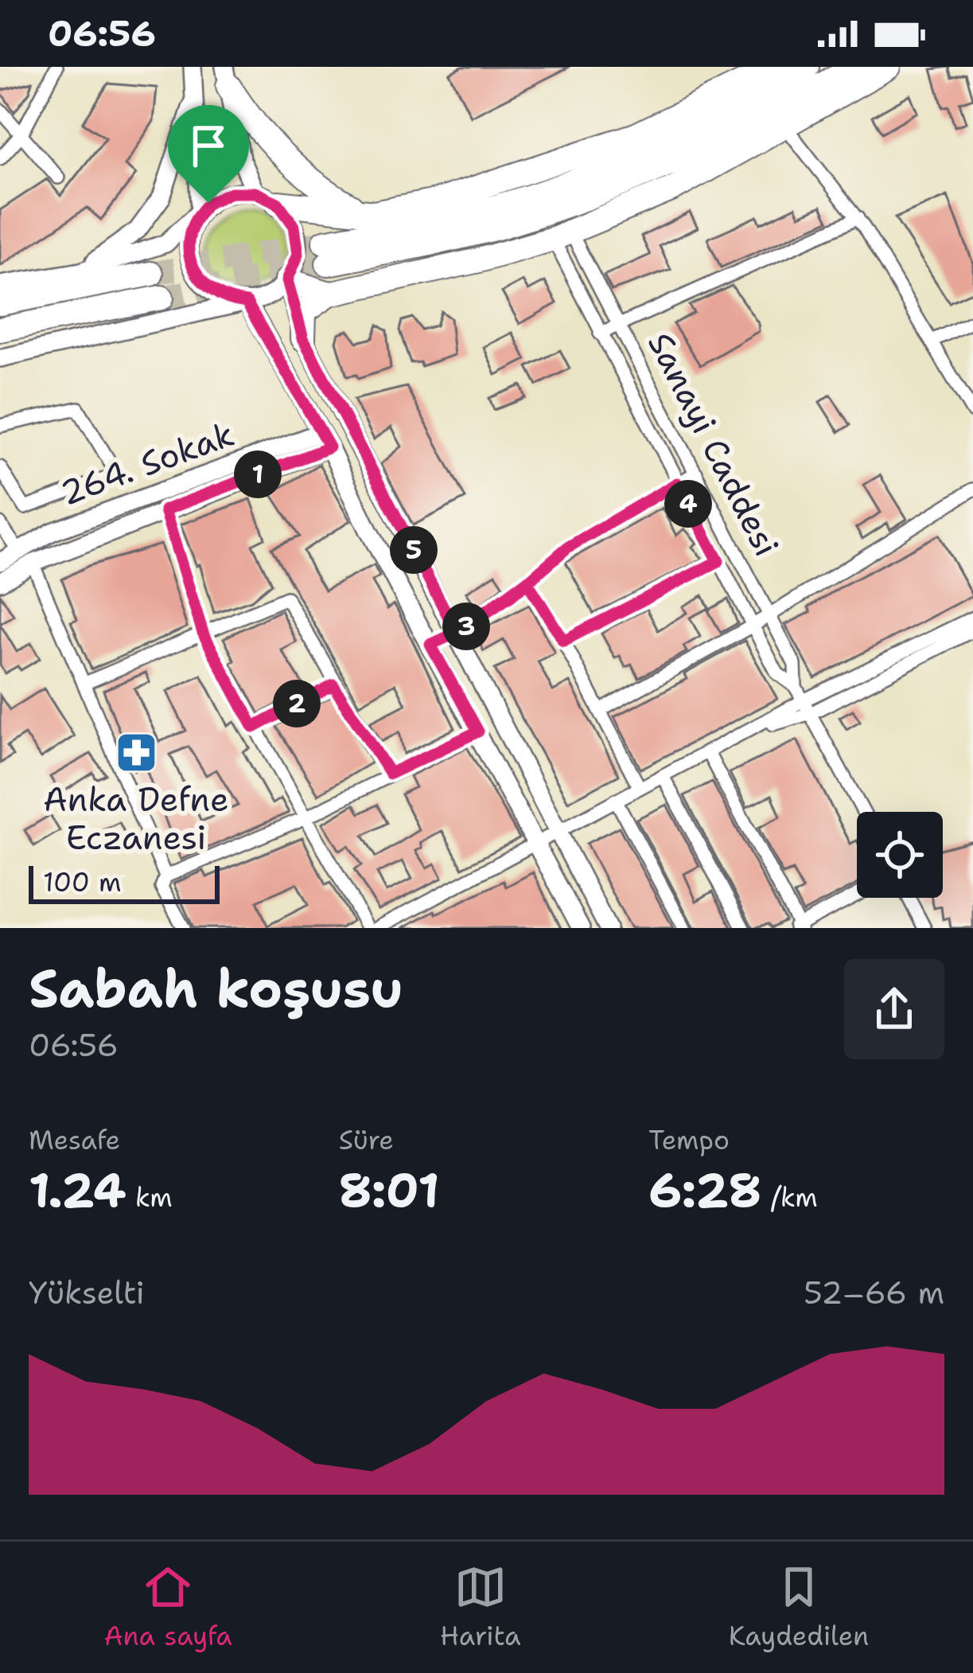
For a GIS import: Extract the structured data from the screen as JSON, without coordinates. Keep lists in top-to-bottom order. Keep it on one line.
{"streets":{"main road":["264. Sokak"],"street":["Sanayi Caddesi"]},"places":{"pharmacy":["Anka Defne Eczanesi"]},"scale_bar":"100 m","page":{"status":"06:56","pins":["1","4","5","3","2"],"scale":"100 m","heading":["Sabah koşusu","06:56"],"stats":[["Mesafe","1.24 km"],["Süre","8:01"],["Tempo","6:28 /km"]],"chart":["Yükselti","52–66 m"],"tabs":["Ana sayfa","Harita","Kaydedilen"]}}
